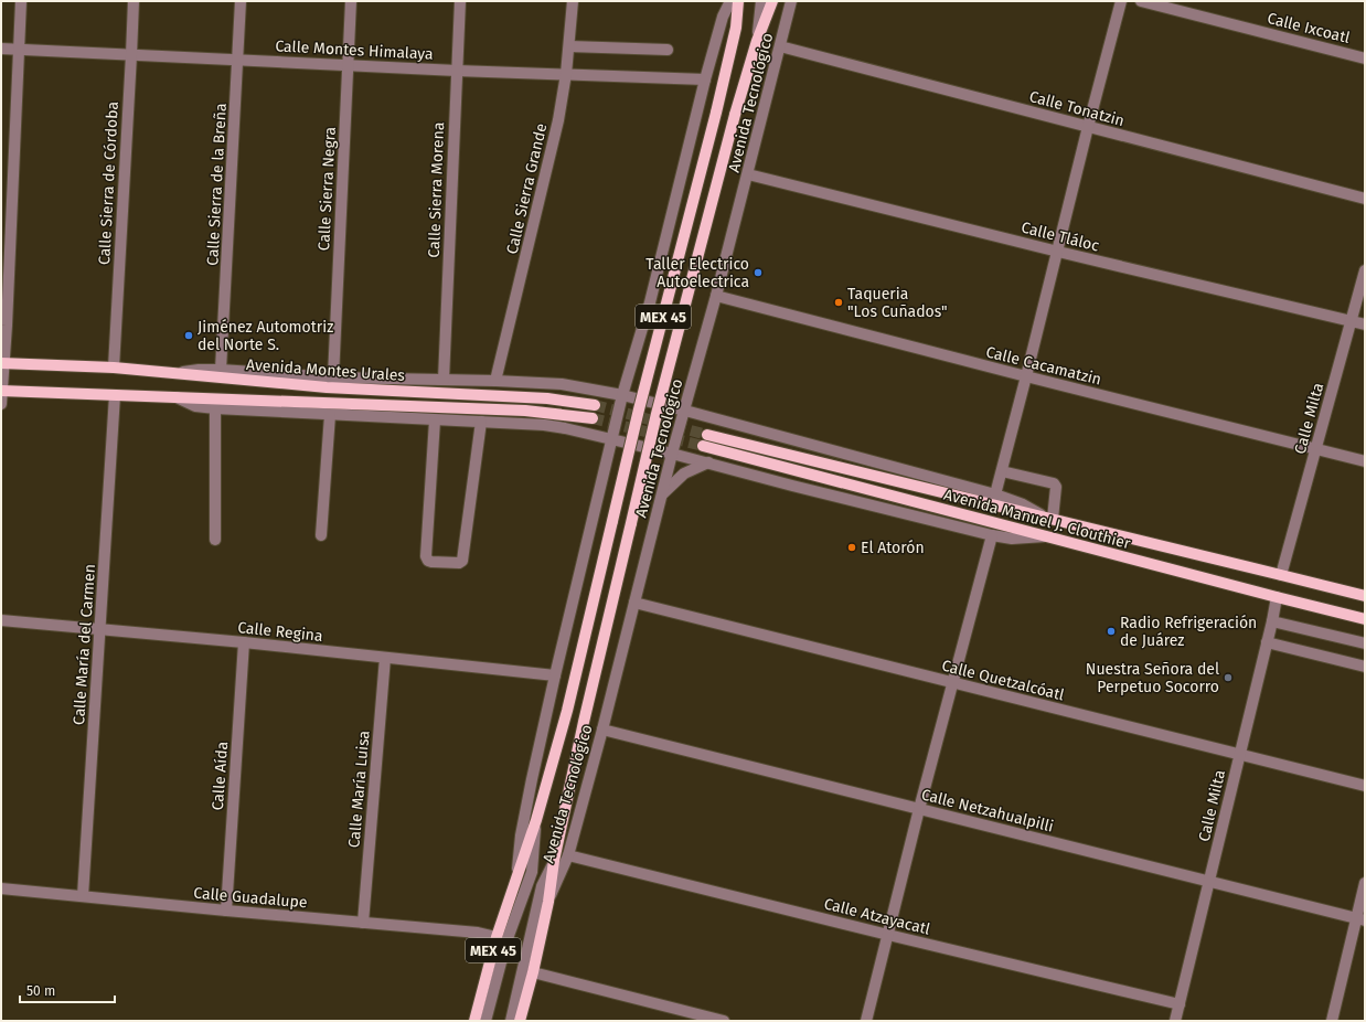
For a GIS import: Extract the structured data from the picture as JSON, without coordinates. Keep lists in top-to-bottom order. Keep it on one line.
{"streets":{"main road":["Avenida Tecnológico","MEX 45","Avenida Montes Urales","Avenida Manuel J. Clouthier"],"street":["Calle Ixcoatl","Calle Montes Himalaya","Calle Tonatzin","Calle Sierra de Córdoba","Calle Sierra de la Breña","Calle Sierra Negra","Calle Sierra Grande","Calle Sierra Morena","Calle Tláloc","Calle Cacamatzin","Calle Milta","Calle Regina","Calle María del Carmen","Calle Quetzalcóatl","Calle Aída","Calle María Luisa","Calle Netzahualpilli","Calle Guadalupe","Calle Atzayacatl"]},"crossings":[["Calle Montes Himalaya","Avenida Tecnológico"],["Calle Montes Himalaya","Calle Sierra de Córdoba"],["Calle Montes Himalaya","Calle Sierra de la Breña"],["Calle Montes Himalaya","Calle Sierra Negra"],["Calle Montes Himalaya","Calle Sierra Grande"],["Calle Montes Himalaya","Calle Sierra Morena"],["Avenida Tecnológico","Calle Tonatzin"],["Avenida Tecnológico","Calle Tláloc"],["Avenida Tecnológico","Calle Cacamatzin"],["Avenida Tecnológico","Calle Regina"],["Avenida Tecnológico","Calle Quetzalcóatl"],["Avenida Tecnológico","Calle Netzahualpilli"],["Avenida Tecnológico","Calle Guadalupe"],["Avenida Tecnológico","Calle Atzayacatl"],["Calle Sierra de Córdoba","Avenida Montes Urales"],["Calle Tláloc","Calle Milta"],["Calle Cacamatzin","Calle Milta"],["Avenida Montes Urales","Calle María del Carmen"],["Calle Milta","Avenida Manuel J. Clouthier"],["Calle Milta","Calle Quetzalcóatl"],["Calle Milta","Calle Netzahualpilli"],["Calle Milta","Calle Atzayacatl"],["Calle Regina","Calle María del Carmen"],["Calle Regina","Calle Aída"],["Calle Regina","Calle María Luisa"],["Calle María del Carmen","Calle Guadalupe"],["Calle Aída","Calle Guadalupe"],["Calle María Luisa","Calle Guadalupe"]],"places":["Taller Electrico Autoelectrica","Taqueria \"Los Cuñados\"","Jiménez Automotriz del Norte S.","El Atorón","Radio Refrigeración de Juárez","Nuestra Señora del Perpetuo Socorro"],"scale_bar":"50 m"}
